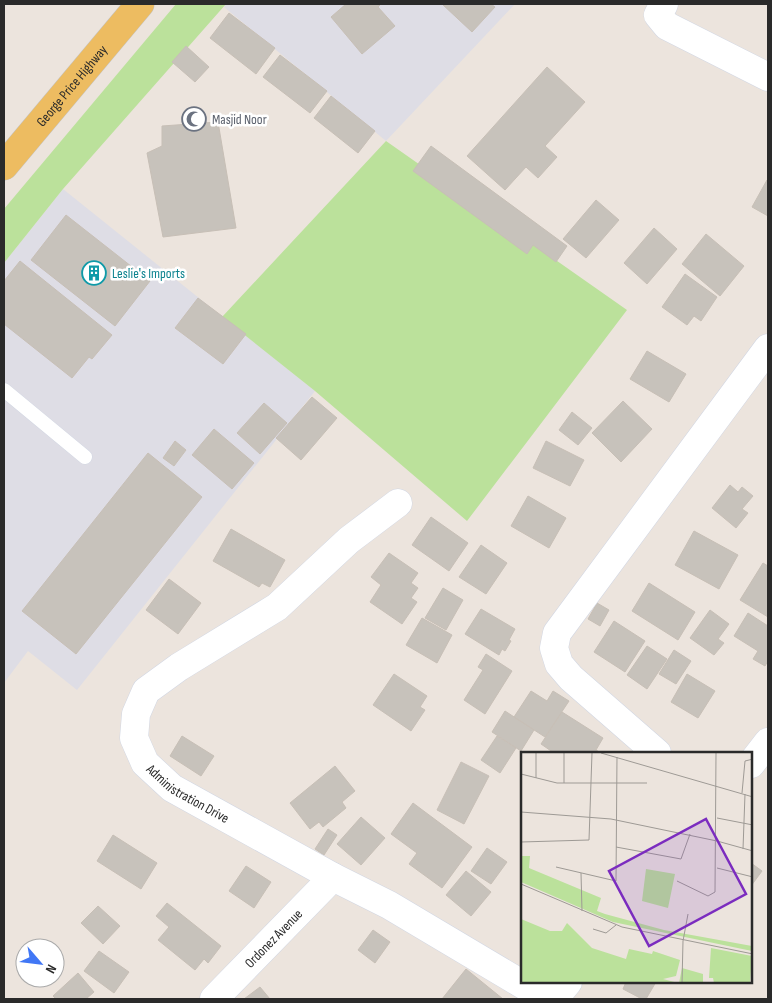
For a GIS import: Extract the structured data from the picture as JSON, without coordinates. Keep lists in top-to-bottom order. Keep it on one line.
{"streets":{"main road":["George Price Highway"],"street":["Administration Drive","Ordonez Avenue"]},"crossings":[["Administration Drive","Ordonez Avenue"]],"places":{"mosque":["Masjid Noor"],"building":["Leslie's Imports"]},"north":"bottom right"}
